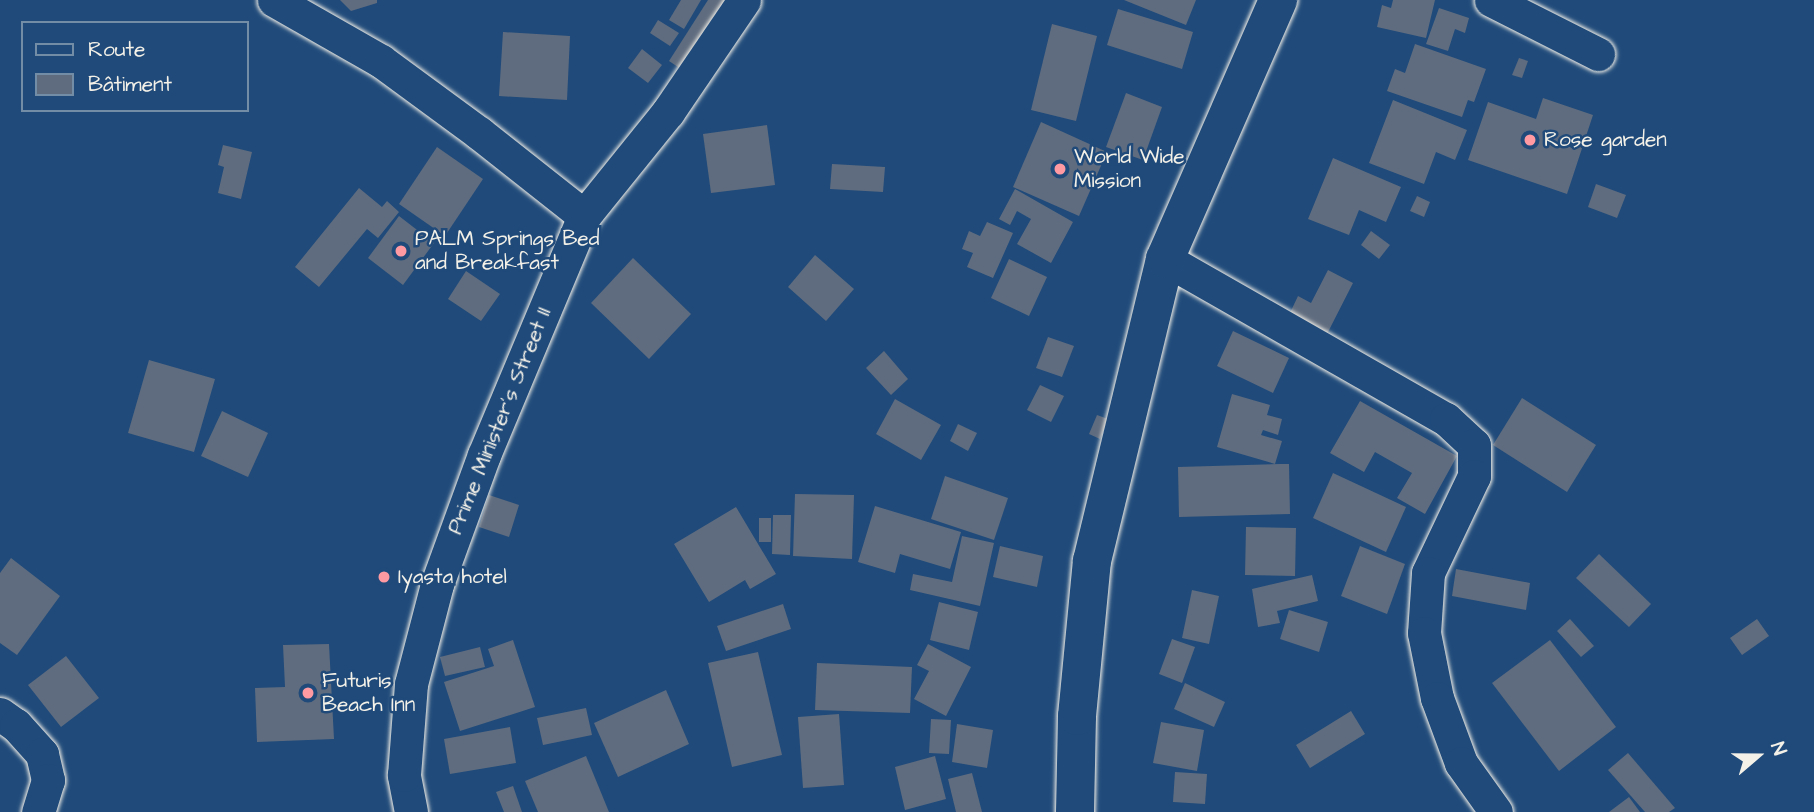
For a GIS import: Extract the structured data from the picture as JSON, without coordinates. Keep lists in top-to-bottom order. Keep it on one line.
{"streets":{"street":["Prime Minister's Street II"]},"places":["Rose garden","World Wide Mission","PALM Springs Bed and Breakfast","Iyasta hotel","Futuris Beach Inn"],"legend":["Route","Bâtiment"],"north":"right"}
